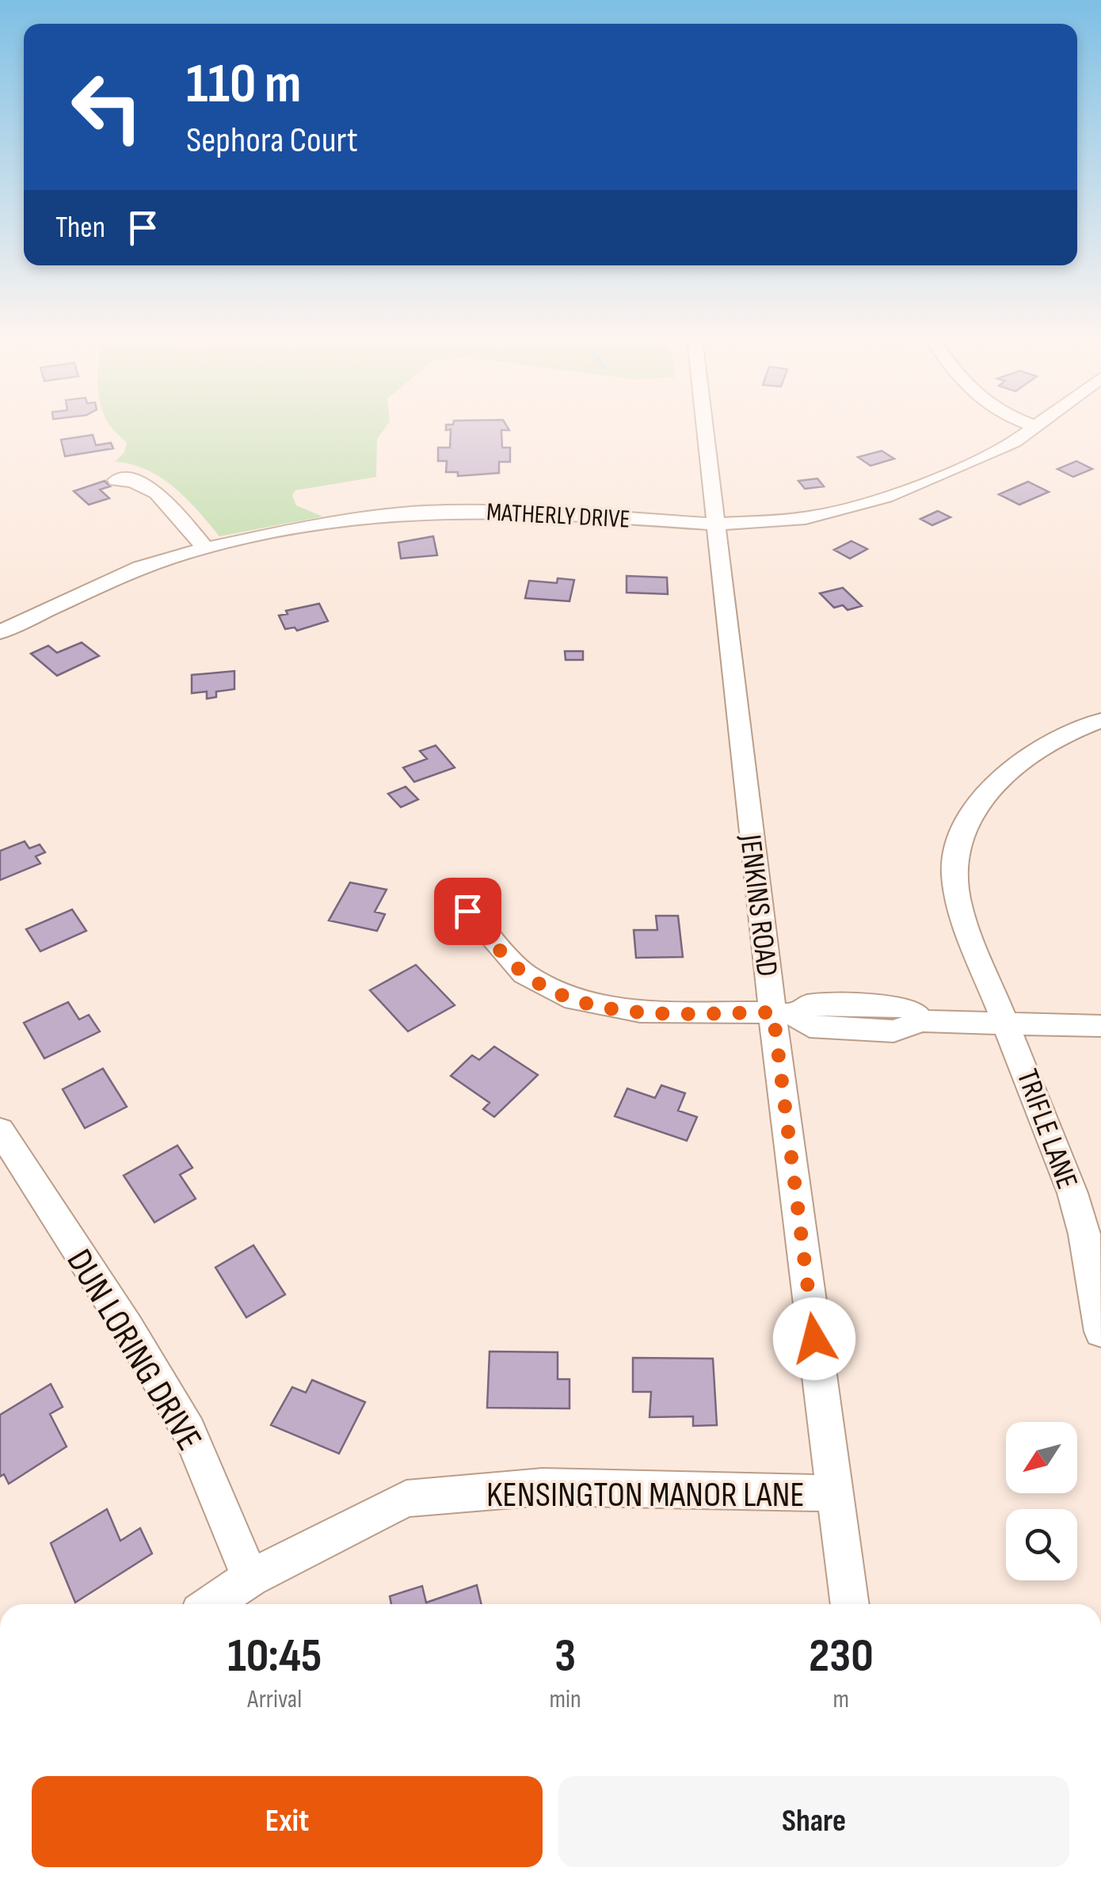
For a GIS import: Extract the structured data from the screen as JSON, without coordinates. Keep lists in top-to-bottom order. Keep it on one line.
{"streets":{"street":["MATHERLY DRIVE","JENKINS ROAD","TRIFLE LANE","DUN LORING DRIVE","KENSINGTON MANOR LANE"]},"crossings":[["MATHERLY DRIVE","JENKINS ROAD"],["JENKINS ROAD","KENSINGTON MANOR LANE"],["DUN LORING DRIVE","KENSINGTON MANOR LANE"]],"north":"bottom left","page":{"turn":["110 m","Sephora Court"],"then":"Then","eta":["10:45","Arrival","3","min","230","m"],"buttons":["Exit","Share"]}}
